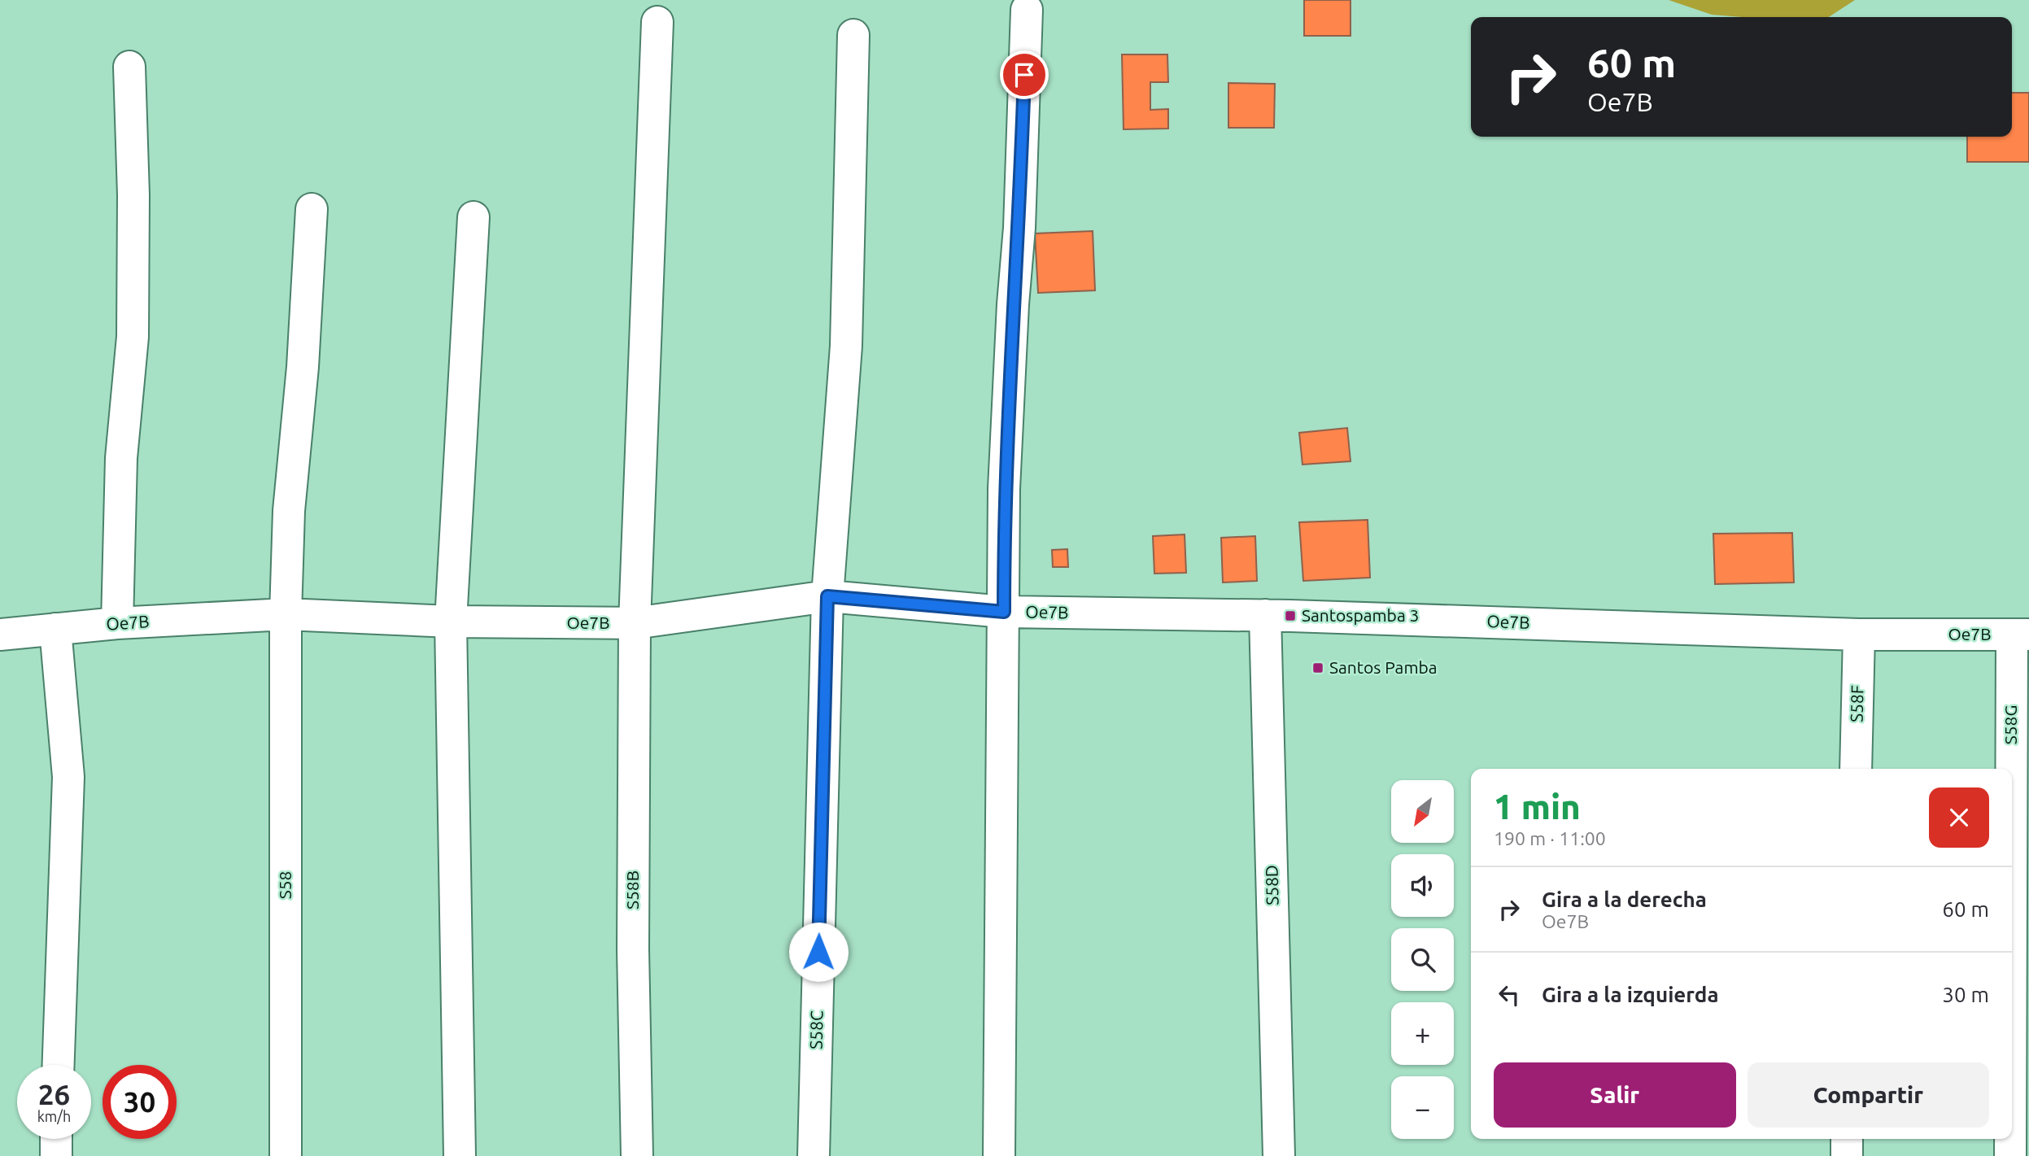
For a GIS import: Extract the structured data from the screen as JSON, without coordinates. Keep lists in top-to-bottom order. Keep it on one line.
{"streets":{"street":["Oe7B","S58F","S58G","S58","S58D","S58B","S58C"]},"crossings":[["Oe7B","S58F"],["Oe7B","S58G"],["Oe7B","S58"],["Oe7B","S58D"],["Oe7B","S58B"],["Oe7B","S58C"]],"places":{"transit":["Santospamba 3","Santos Pamba"]},"north":"bottom left","page":{"turn":["60 m","Oe7B"],"heading":["1 min","190 m · 11:00"],"map_buttons":["+","−"],"list":[{"name":"Gira a la derecha","note":"Oe7B","value":"60 m"},{"name":"Gira a la izquierda","value":"30 m"}],"buttons":["Salir","Compartir"],"speed":"26 km/h","limit":"30"}}
